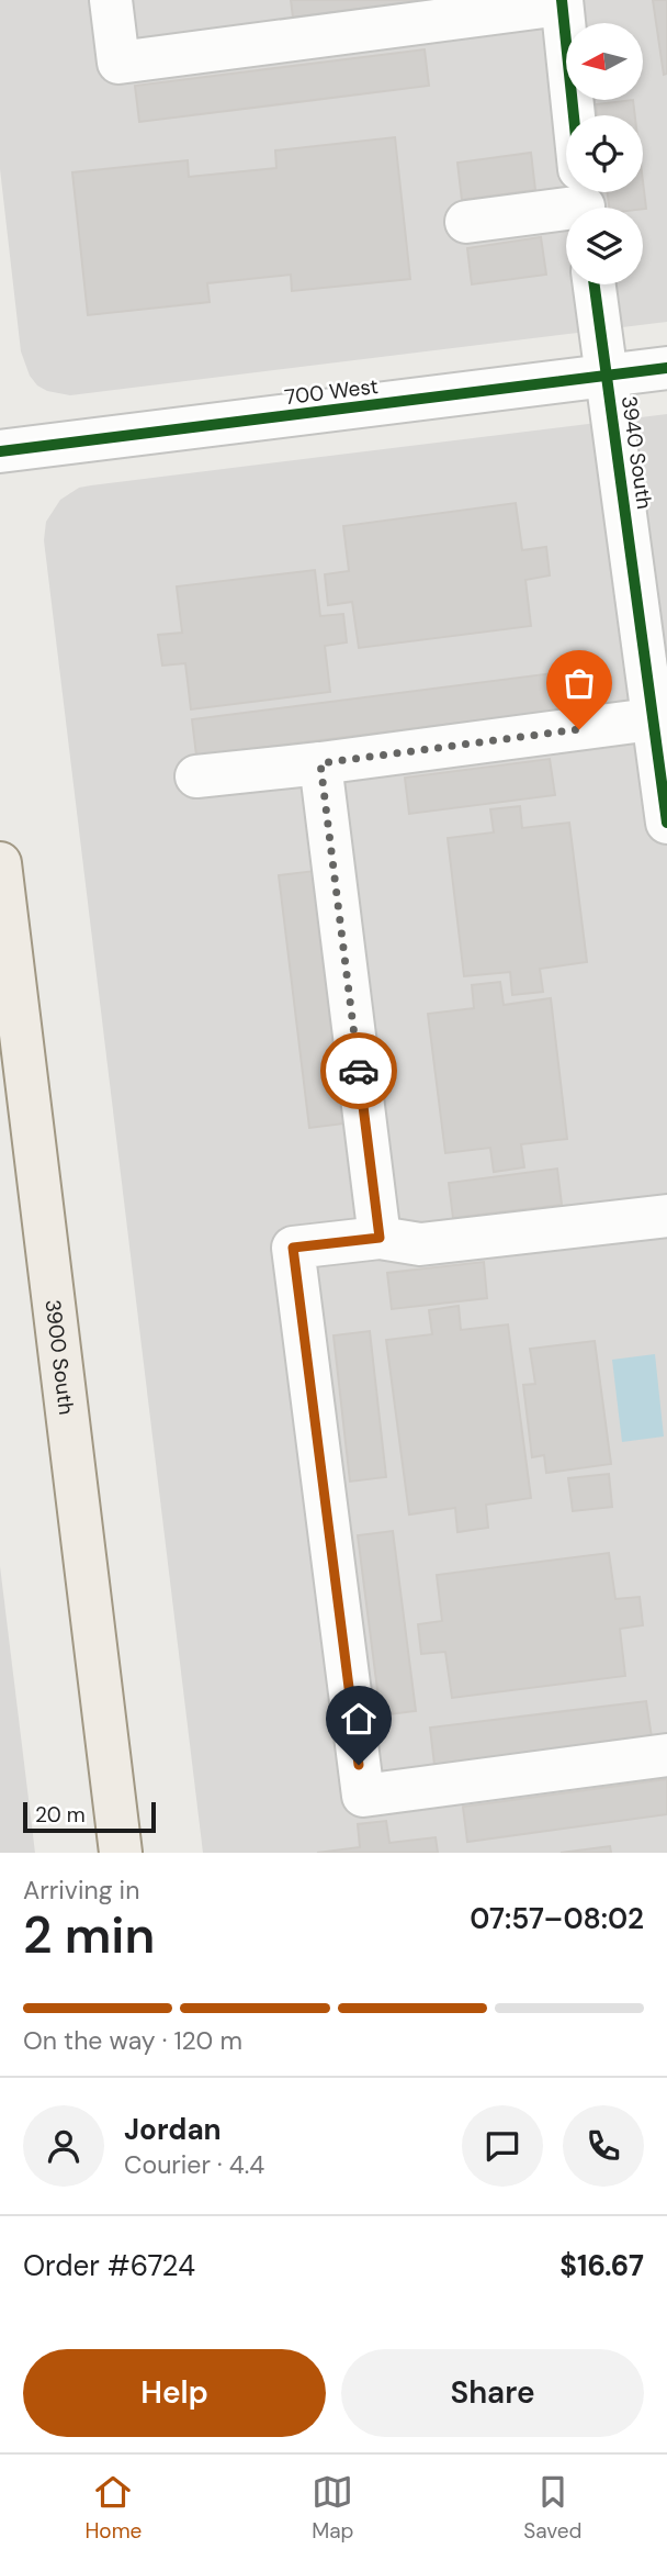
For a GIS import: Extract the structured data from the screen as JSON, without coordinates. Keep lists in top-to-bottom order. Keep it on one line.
{"streets":{"main road":["3900 South"],"street":["700 West","3940 South"]},"crossings":[["700 West","3940 South"]],"scale_bar":"20 m","north":"left","page":{"scale":"20 m","heading":["2 min","Arriving in","07:57–08:02"],"panel":["Jordan","Courier · 4.4","Order #6724","$16.67"],"bar":"On the way · 120 m","buttons":["Help","Share"],"tabs":["Home","Map","Saved"]}}
